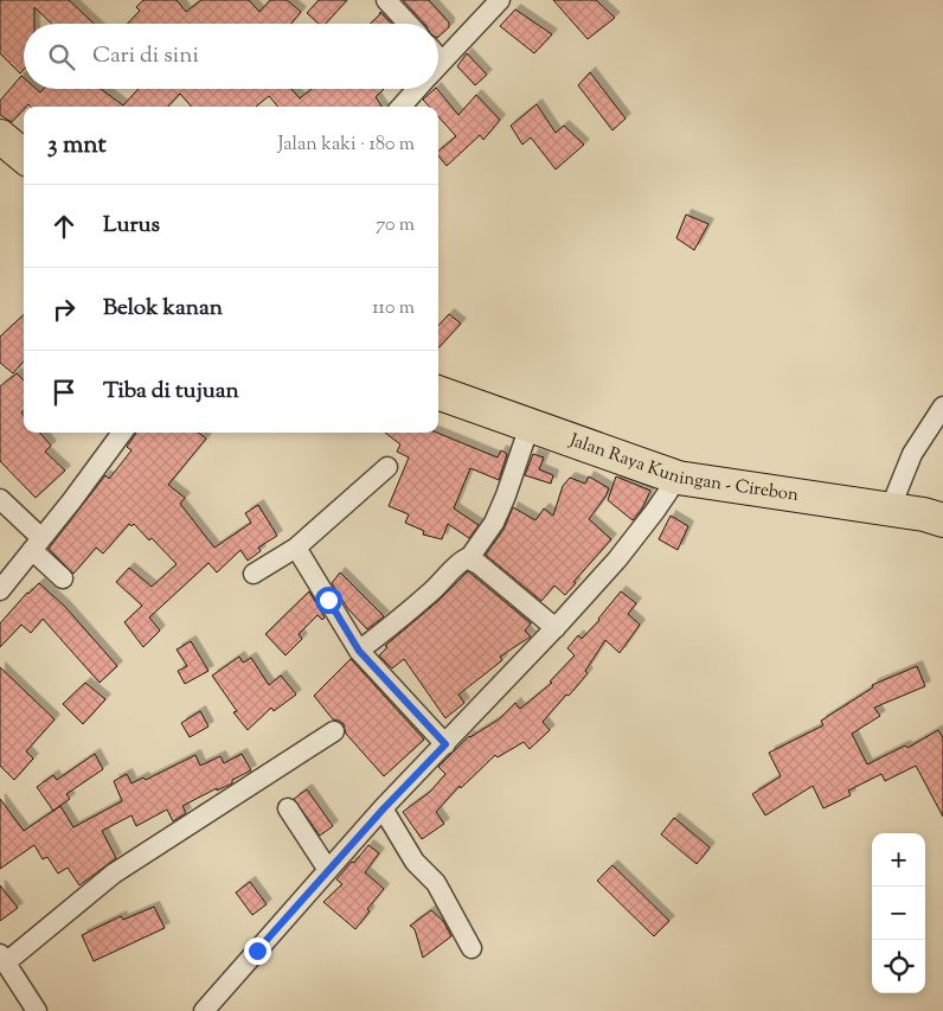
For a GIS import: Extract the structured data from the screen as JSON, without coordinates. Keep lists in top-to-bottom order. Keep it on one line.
{"streets":{"highway":["Jalan Raya Kuningan - Cirebon"]},"page":{"search":"Cari di sini","heading":["3 mnt","Jalan kaki · 180 m"],"list":[["Lurus","70 m"],["Belok kanan","110 m"],"Tiba di tujuan"],"map_buttons":["+","−"]}}
